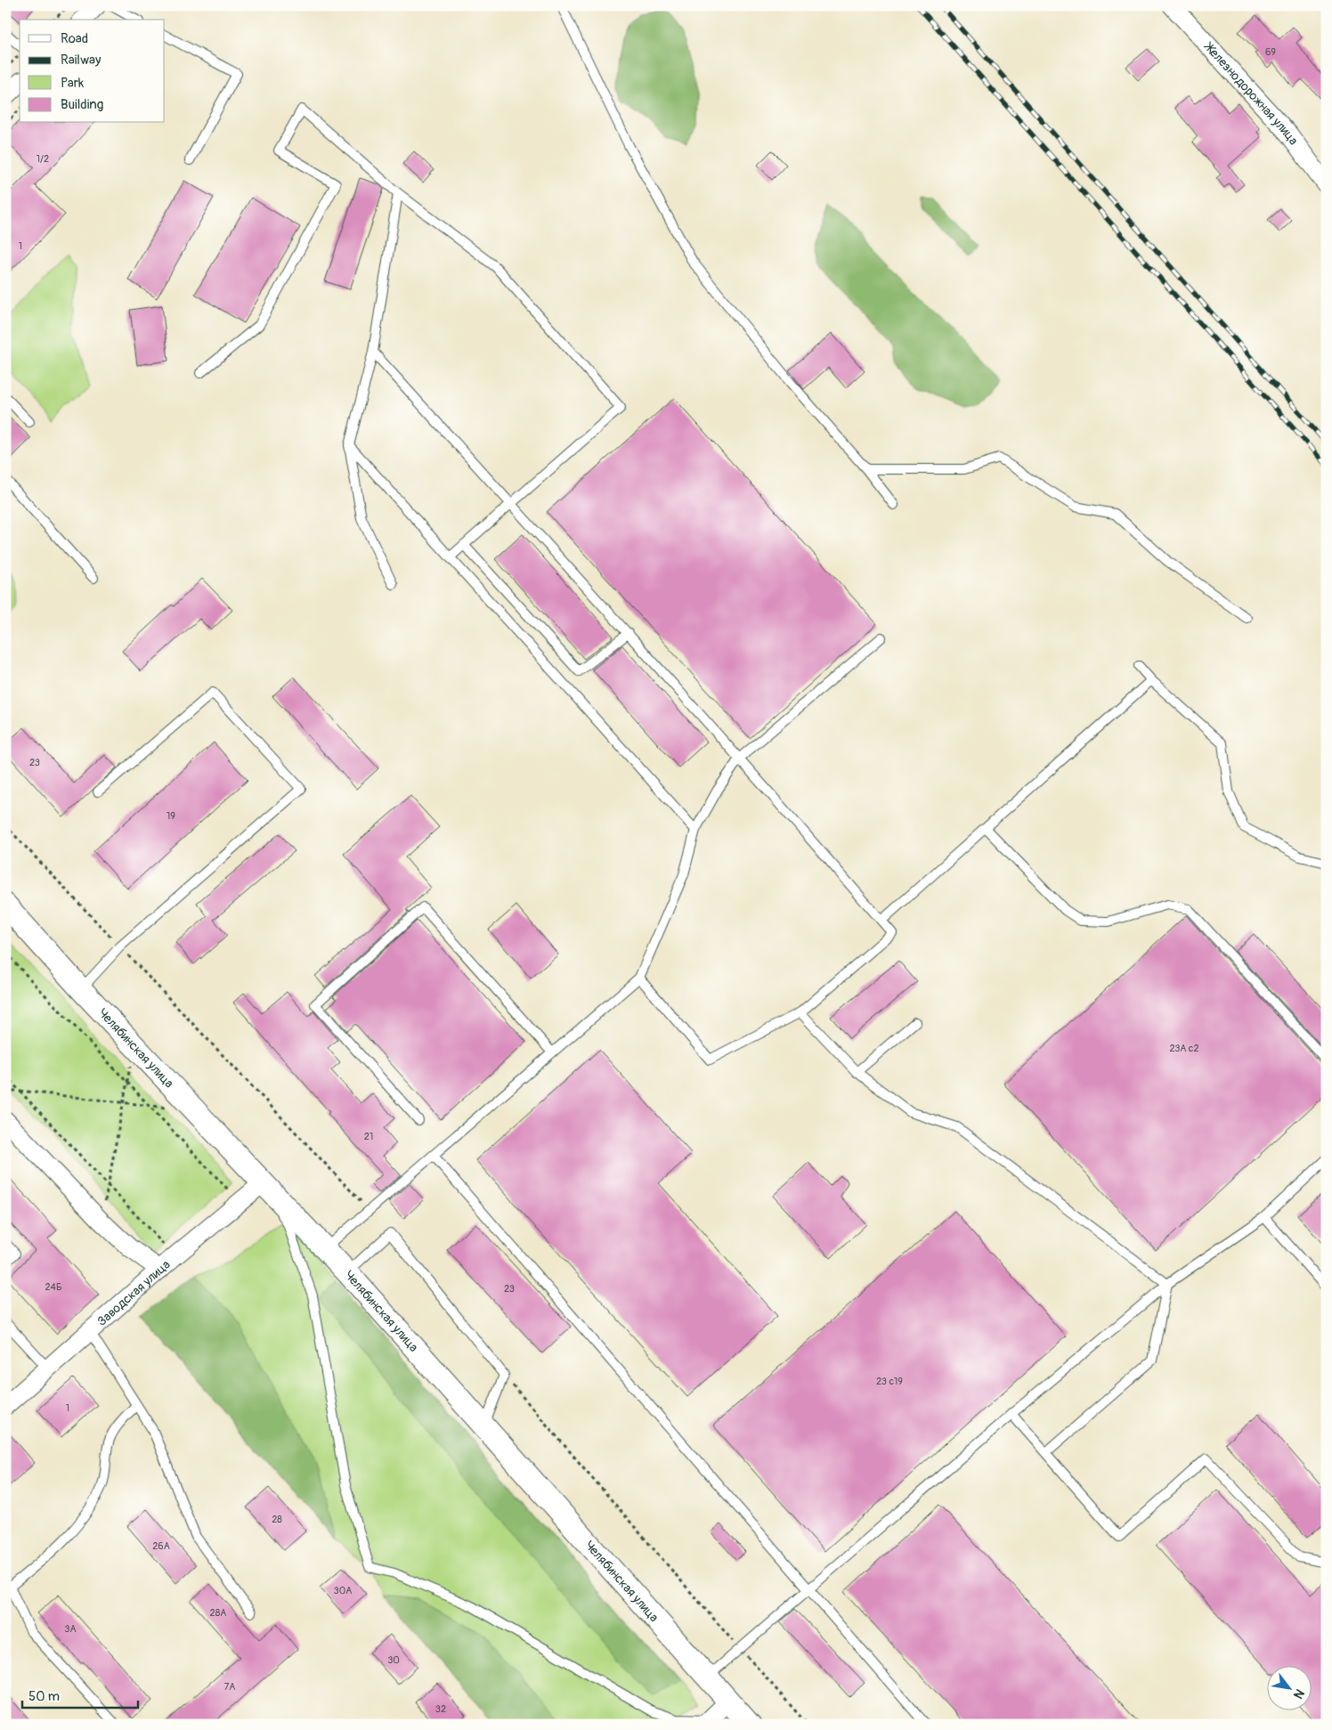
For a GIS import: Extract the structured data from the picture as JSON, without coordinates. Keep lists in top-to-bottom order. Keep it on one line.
{"streets":{"street":["Железнодорожная улица","Челябинская улица","Заводская улица"]},"crossings":[["Челябинская улица","Заводская улица"]],"house_numbers":["69","1/2","1","23","19","23А с2","21","24Б","23","23 с19","1","28","26А","30А","28А","3А","30","7А","32"],"legend":["Road","Railway","Park","Building"],"scale_bar":"50 m","north":"bottom right"}
